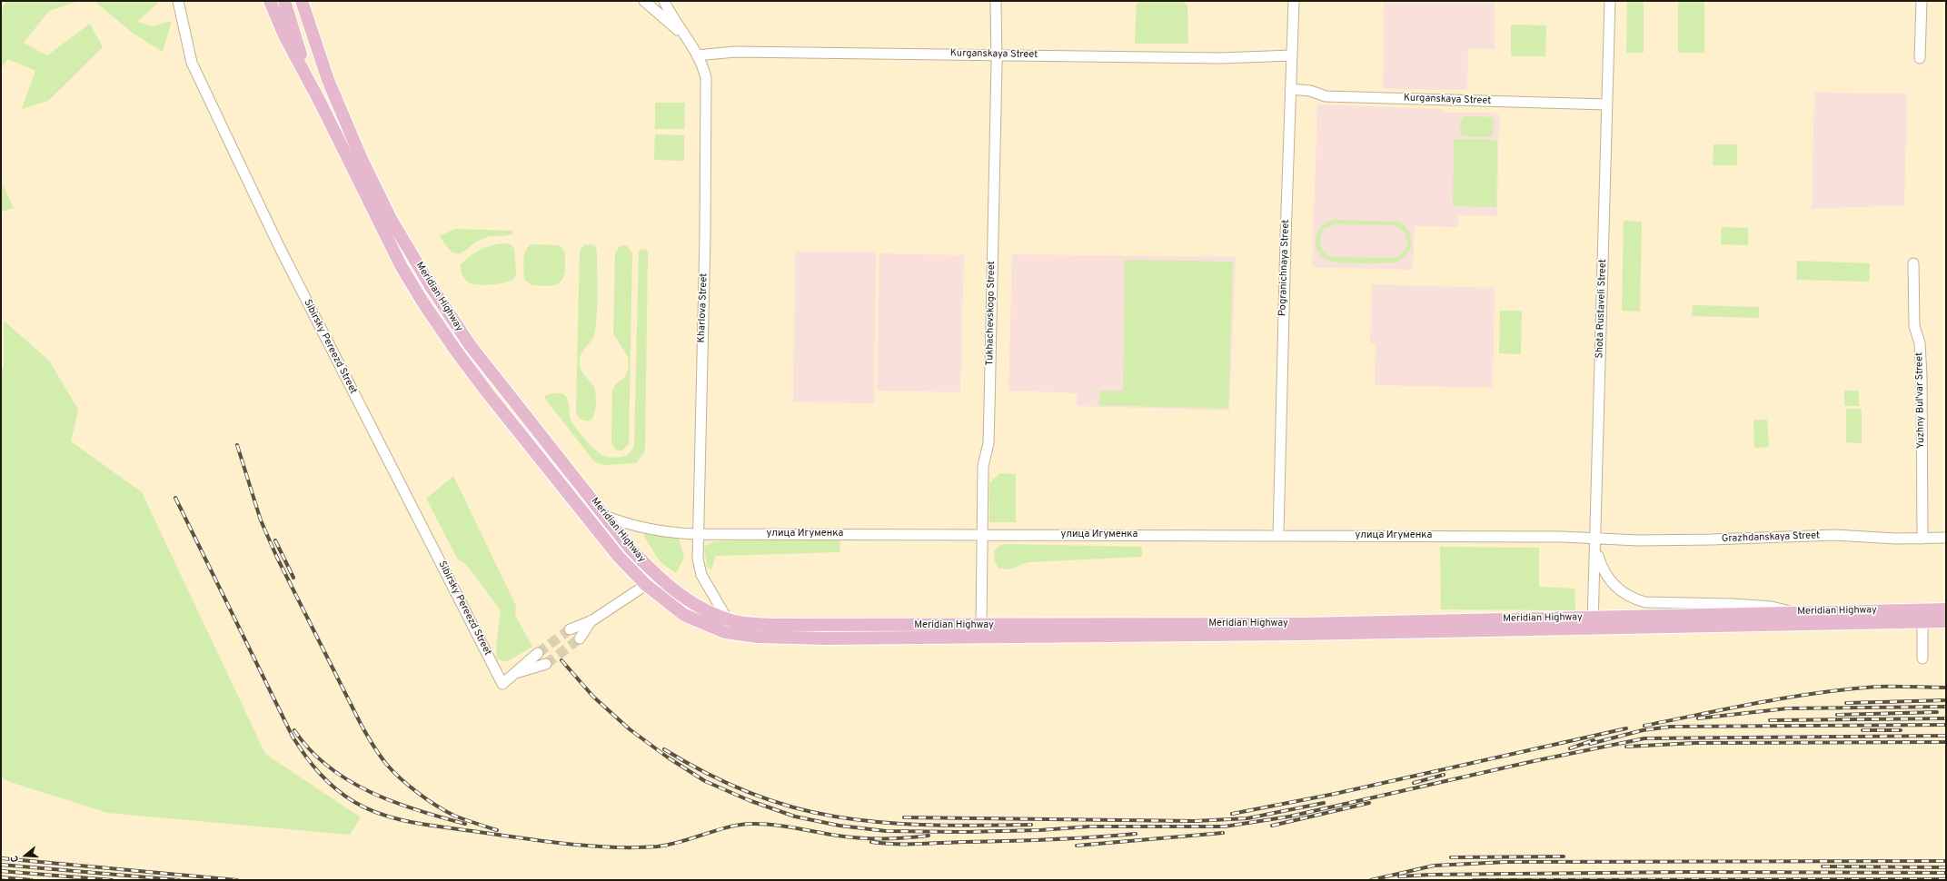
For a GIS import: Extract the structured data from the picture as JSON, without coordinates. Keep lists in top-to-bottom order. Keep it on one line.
{"streets":{"main road":["Meridian Highway"],"street":["Kurganskaya Street","Pogranichnaya Street","Kharlova Street","Shota Rustaveli Street","Tukhachevskogo Street","Sibirsky Pereezd Street","Yuzhny Bul'var Street","улица Игуменка","Grazhdanskaya Street"]},"crossings":[["Kurganskaya Street","Pogranichnaya Street"],["Kurganskaya Street","Kharlova Street"],["Kurganskaya Street","Shota Rustaveli Street"],["Kurganskaya Street","Tukhachevskogo Street"],["Pogranichnaya Street","улица Игуменка"],["Meridian Highway","Kharlova Street"],["Meridian Highway","Shota Rustaveli Street"],["Meridian Highway","Tukhachevskogo Street"],["Meridian Highway","улица Игуменка"],["Kharlova Street","улица Игуменка"],["Shota Rustaveli Street","улица Игуменка"],["Shota Rustaveli Street","Grazhdanskaya Street"],["Tukhachevskogo Street","улица Игуменка"],["Yuzhny Bul'var Street","Grazhdanskaya Street"],["улица Игуменка","Grazhdanskaya Street"]],"north":"left"}
